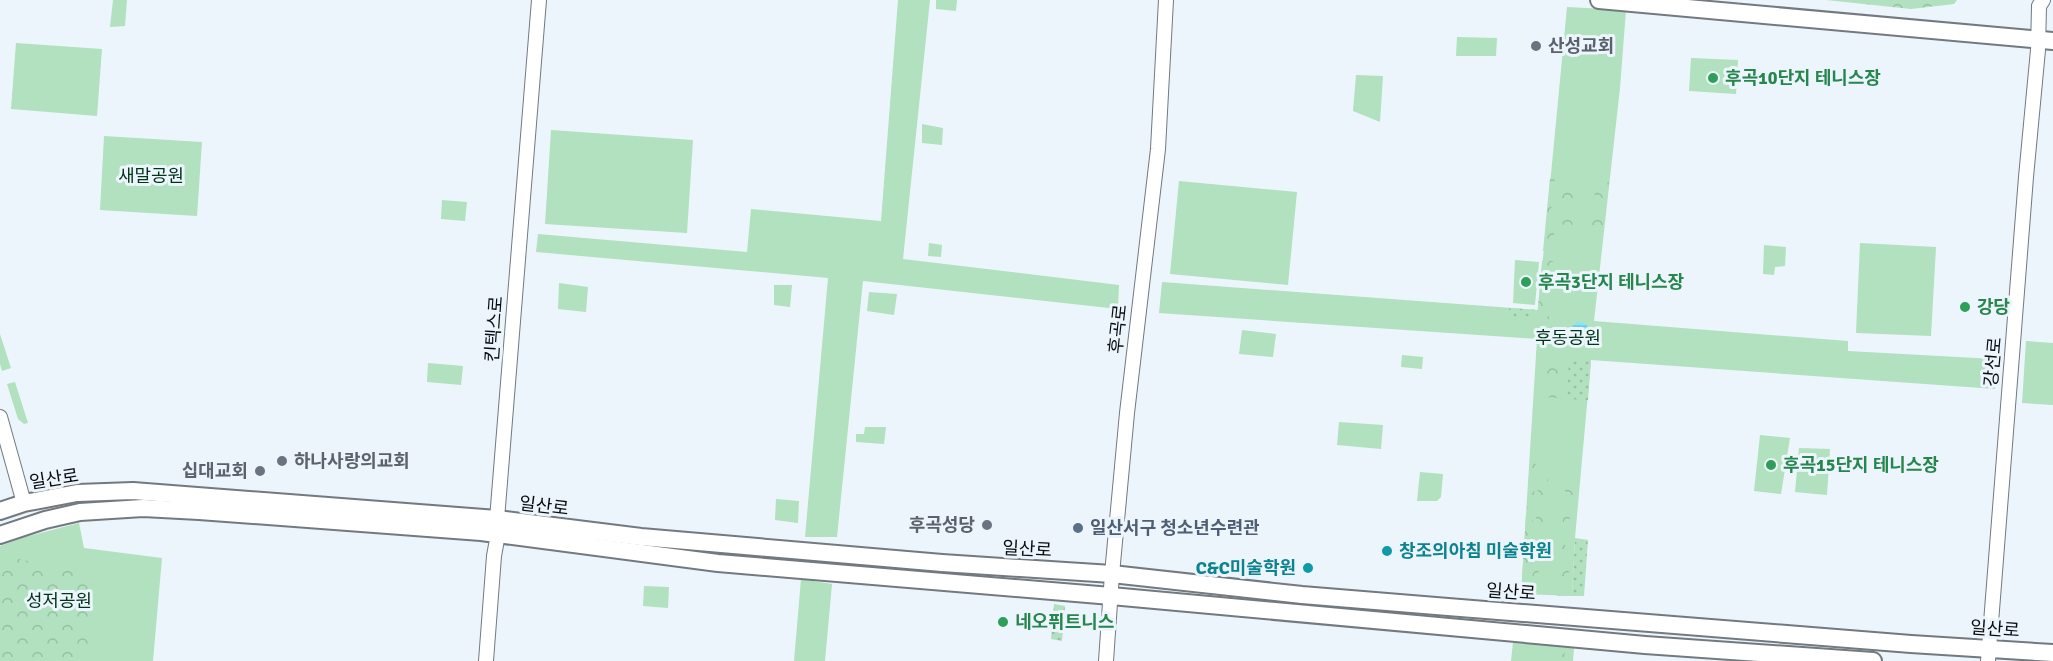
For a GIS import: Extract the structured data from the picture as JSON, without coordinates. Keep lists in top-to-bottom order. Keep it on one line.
{"streets":{"main road":["킨텍스로","후곡로","강선로","일산로"]},"crossings":[["킨텍스로","일산로"],["후곡로","일산로"],["강선로","일산로"]],"parks":["새말공원","후동공원","성저공원"],"places":["산성교회","후곡10단지 테니스장","후곡3단지 테니스장","강당","하나사랑의교회","후곡15단지 테니스장","십대교회","후곡성당","일산서구 청소년수련관","창조의아침 미술학원","C&C미술학원","네오퓌트니스"]}
